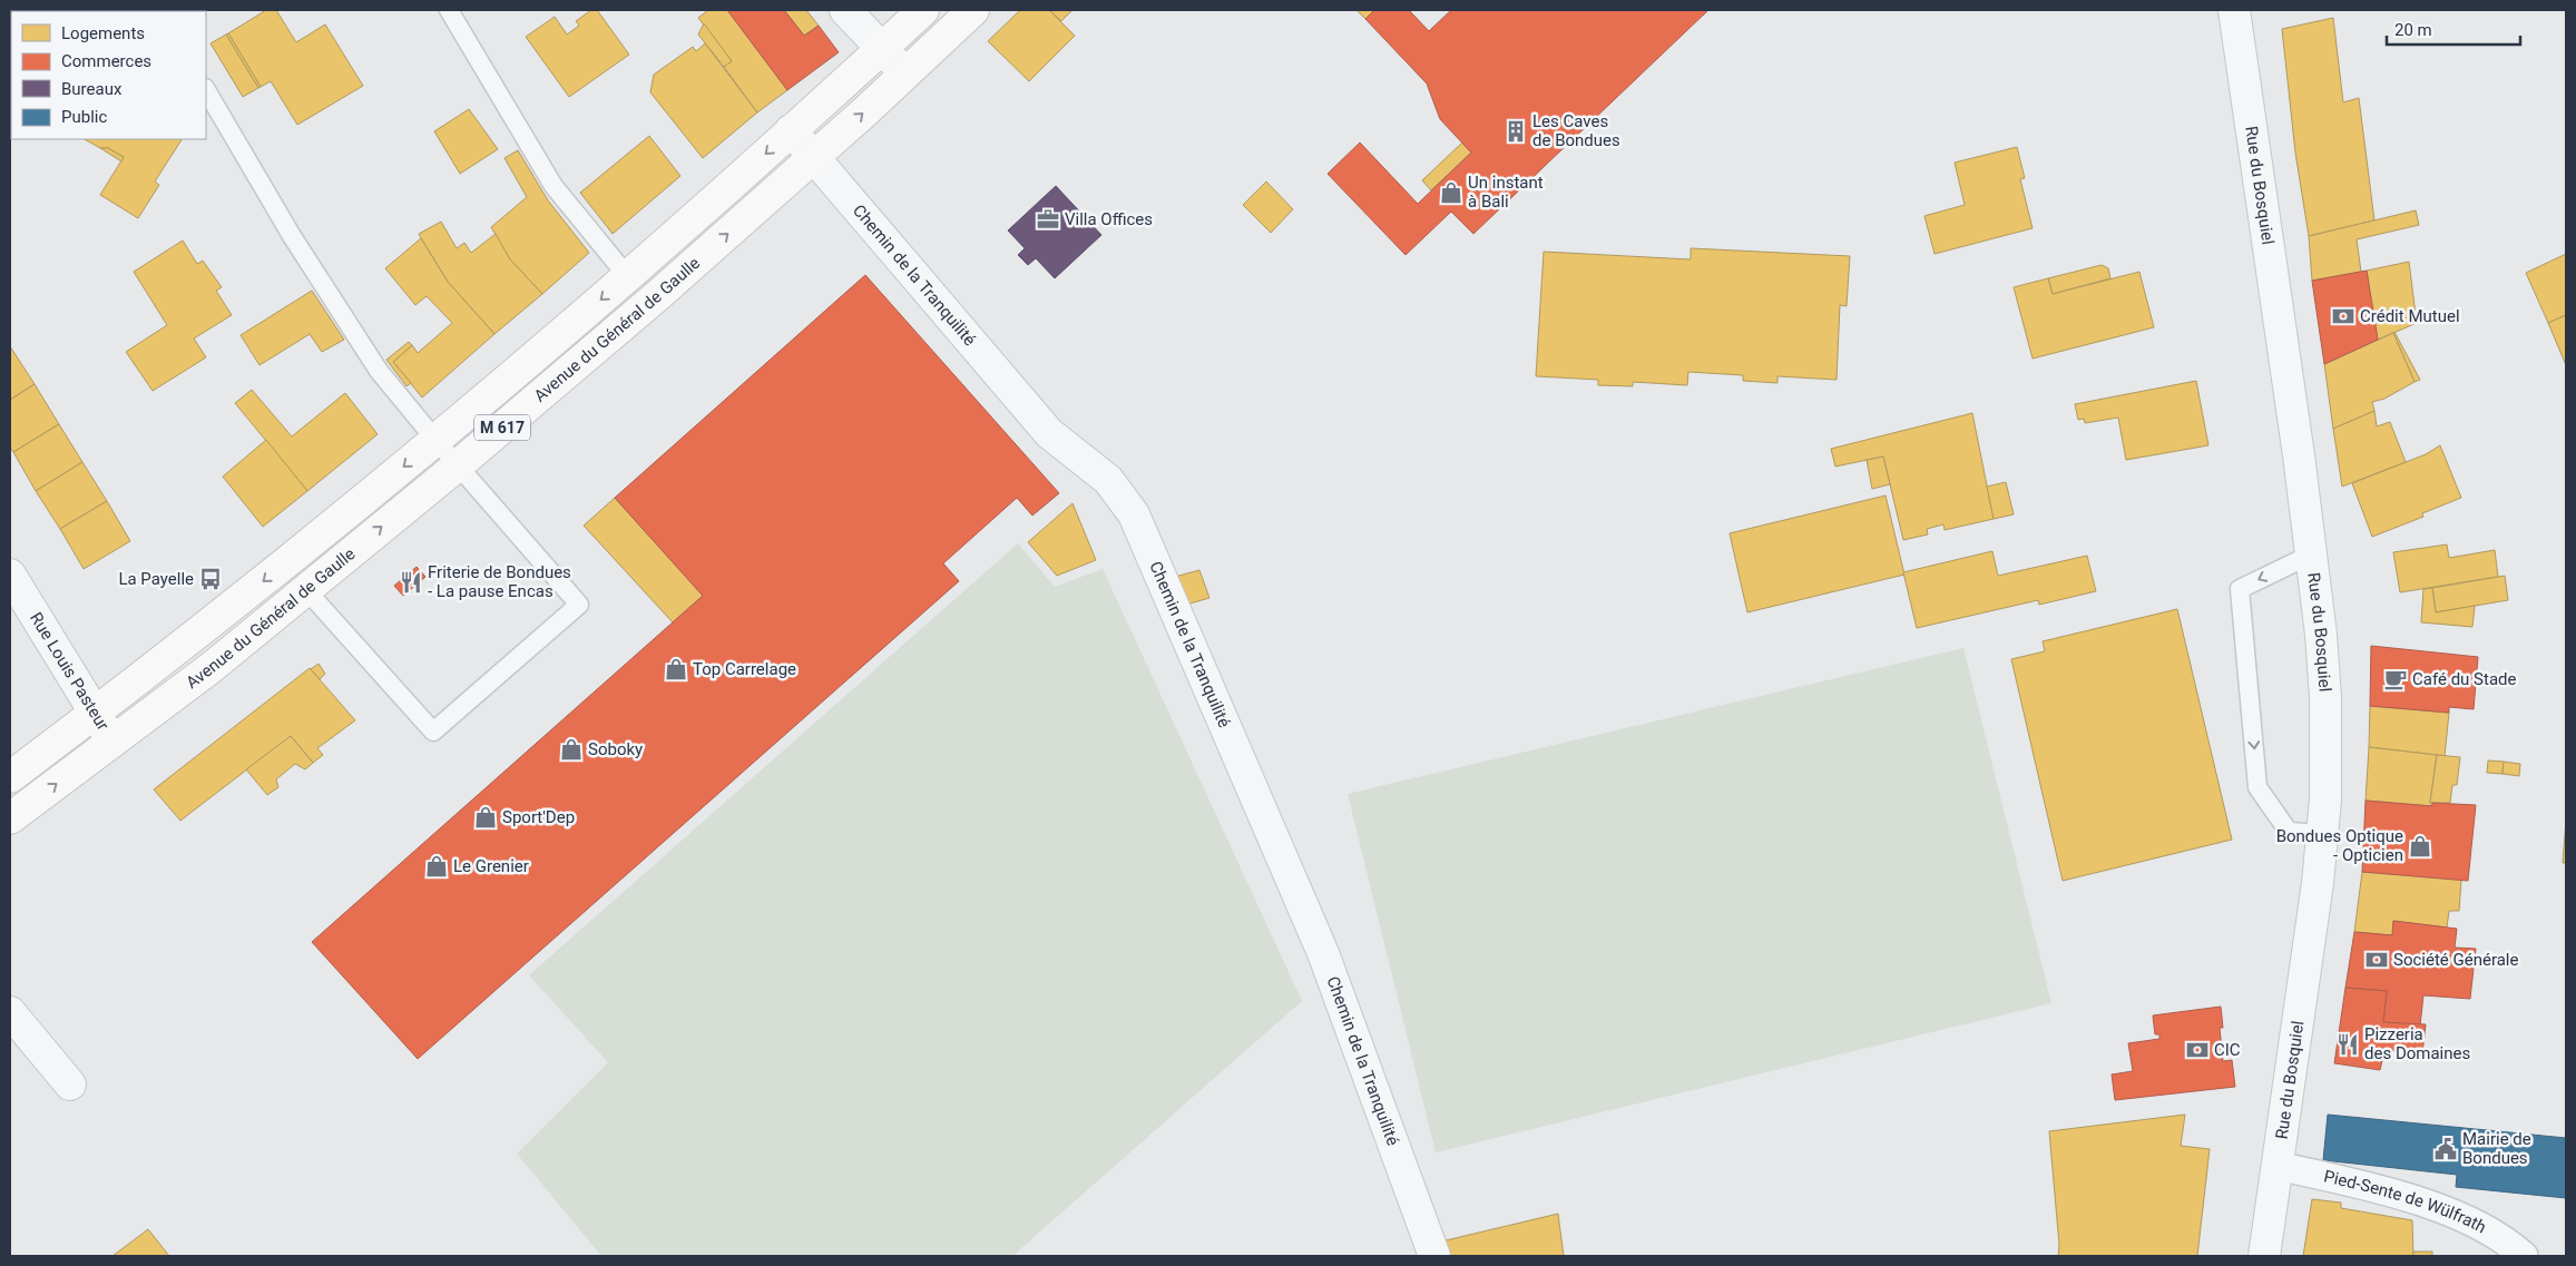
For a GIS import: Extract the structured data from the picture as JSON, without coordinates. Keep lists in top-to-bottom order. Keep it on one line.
{"streets":{"main road":["Avenue du Général de Gaulle","M 617"],"street":["Rue du Bosquiel","Chemin de la Tranquilité","Rue Louis Pasteur","Pied-Sente de Wülfrath"]},"crossings":[["Rue du Bosquiel","Pied-Sente de Wülfrath"],["Chemin de la Tranquilité","Avenue du Général de Gaulle"],["Avenue du Général de Gaulle","Rue Louis Pasteur"]],"places":{"building":["Les Caves de Bondues"],"shop":["Un instant à Bali","Top Carrelage","Soboky","Sport'Dep","Bondues Optique - Opticien","Le Grenier"],"office":["Villa Offices"],"bank":["Crédit Mutuel","Société Générale","CIC"],"bus stop":["La Payelle"],"restaurant":["Friterie de Bondues - La pause Encas","Pizzeria des Domaines"],"cafe":["Café du Stade"],"public building":["Mairie de Bondues"]},"legend":["Logements","Commerces","Bureaux","Public"],"scale_bar":"20 m"}
